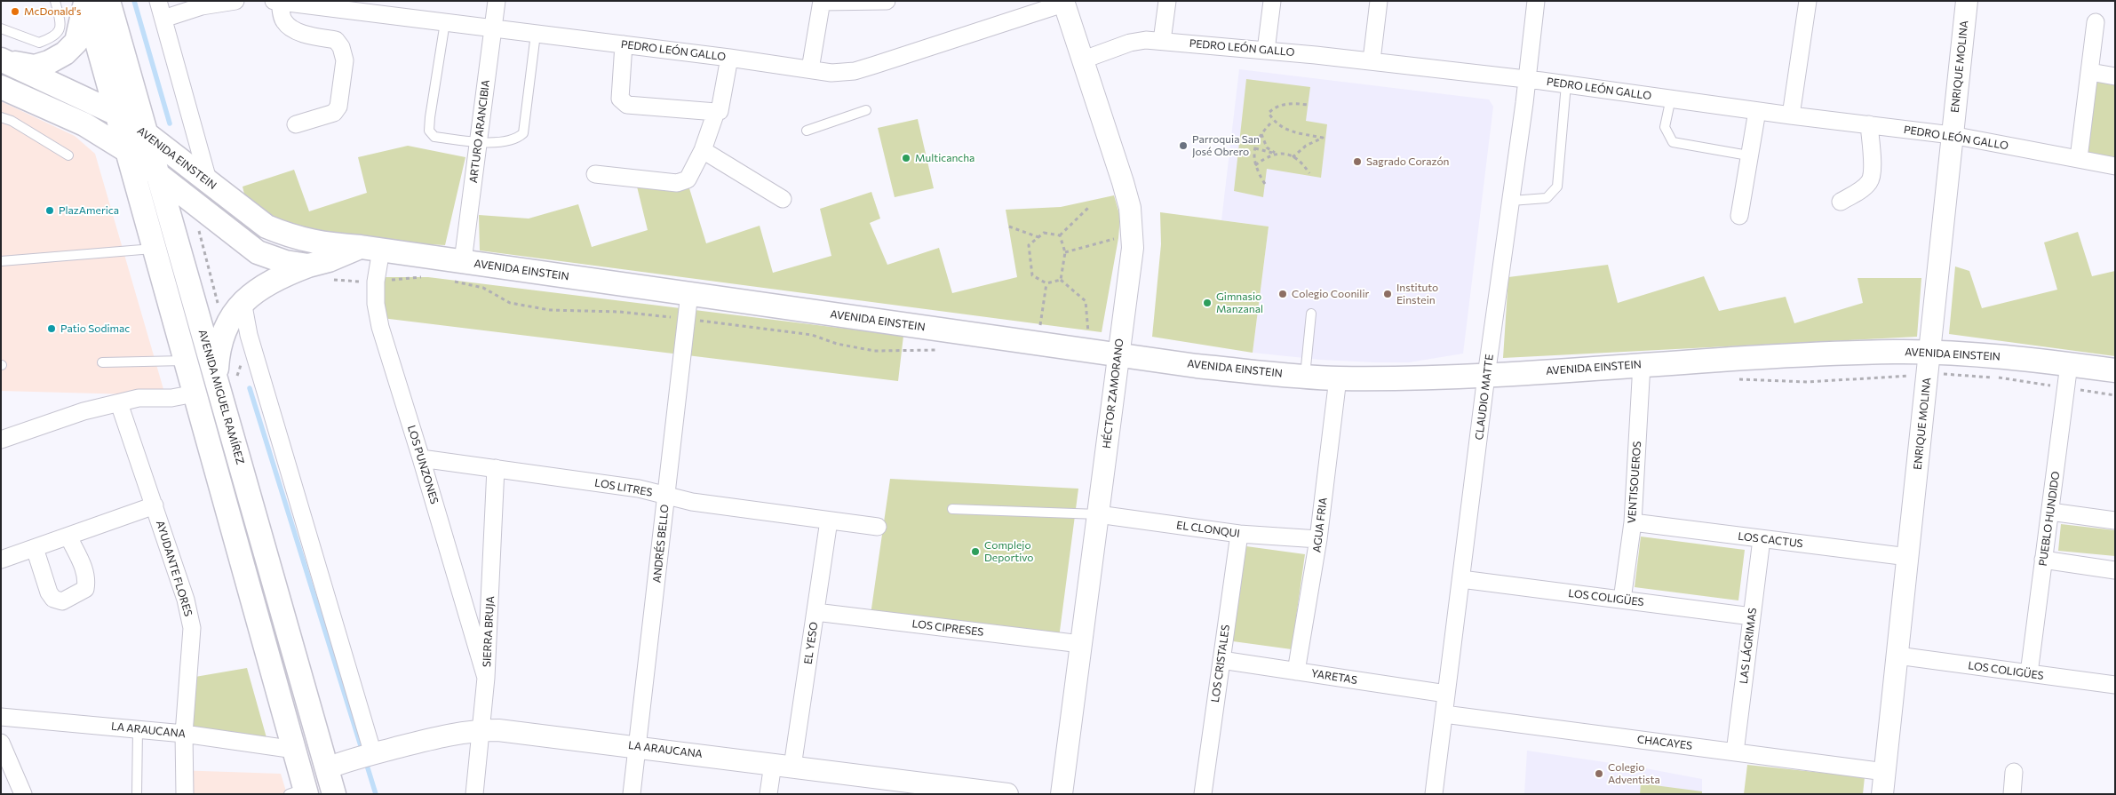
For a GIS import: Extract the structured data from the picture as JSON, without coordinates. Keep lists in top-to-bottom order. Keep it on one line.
{"streets":{"main road":["AVENIDA EINSTEIN","AVENIDA MIGUEL RAMÍREZ"],"street":["PEDRO LEÓN GALLO","ENRIQUE MOLINA","ARTURO ARANCIBIA","HÉCTOR ZAMORANO","CLAUDIO MATTE","LOS PUNZONES","VENTISOUEROS","LOS LITRES","PUEBLO HUNDIDO","AGUA FRIA","EL CLONQUI","LOS CACTUS","ANDRÉS BELLO","AYUDANTE FLORES","LOS COLIGÜES","LOS CIPRESES","SIERRA BRUJA","EL YESO","LAS LÁGRIMAS","LOS CRISTALES","YARETAS","LA ARAUCANA","CHACAYES"]},"crossings":[["PEDRO LEÓN GALLO","ENRIQUE MOLINA"],["PEDRO LEÓN GALLO","ARTURO ARANCIBIA"],["PEDRO LEÓN GALLO","HÉCTOR ZAMORANO"],["PEDRO LEÓN GALLO","CLAUDIO MATTE"],["ENRIQUE MOLINA","AVENIDA EINSTEIN"],["ENRIQUE MOLINA","LOS CACTUS"],["ENRIQUE MOLINA","LOS COLIGÜES"],["ENRIQUE MOLINA","CHACAYES"],["ARTURO ARANCIBIA","AVENIDA EINSTEIN"],["AVENIDA EINSTEIN","HÉCTOR ZAMORANO"],["AVENIDA EINSTEIN","AVENIDA MIGUEL RAMÍREZ"],["AVENIDA EINSTEIN","CLAUDIO MATTE"],["AVENIDA EINSTEIN","LOS PUNZONES"],["AVENIDA EINSTEIN","VENTISOUEROS"],["AVENIDA EINSTEIN","PUEBLO HUNDIDO"],["AVENIDA EINSTEIN","AGUA FRIA"],["AVENIDA EINSTEIN","ANDRÉS BELLO"],["HÉCTOR ZAMORANO","EL CLONQUI"],["HÉCTOR ZAMORANO","LOS CIPRESES"],["AVENIDA MIGUEL RAMÍREZ","LA ARAUCANA"],["CLAUDIO MATTE","LOS COLIGÜES"],["CLAUDIO MATTE","YARETAS"],["CLAUDIO MATTE","CHACAYES"],["LOS PUNZONES","LOS LITRES"],["LOS PUNZONES","SIERRA BRUJA"],["VENTISOUEROS","LOS CACTUS"],["VENTISOUEROS","LOS COLIGÜES"],["LOS LITRES","ANDRÉS BELLO"],["LOS LITRES","SIERRA BRUJA"],["LOS LITRES","EL YESO"],["PUEBLO HUNDIDO","LOS COLIGÜES"],["AGUA FRIA","EL CLONQUI"],["AGUA FRIA","YARETAS"],["EL CLONQUI","LOS CRISTALES"],["LOS CACTUS","LAS LÁGRIMAS"],["ANDRÉS BELLO","LA ARAUCANA"],["AYUDANTE FLORES","LA ARAUCANA"],["LOS COLIGÜES","LAS LÁGRIMAS"],["LOS CIPRESES","EL YESO"],["SIERRA BRUJA","LA ARAUCANA"],["EL YESO","LA ARAUCANA"],["LAS LÁGRIMAS","CHACAYES"],["LOS CRISTALES","YARETAS"]],"places":["McDonald's","Parroquia San José Obrero","Multicancha","Sagrado Corazón","PlazAmerica","Colegio Coonilir","Instituto Einstein","Gimnasio Manzanal","Patio Sodimac","Complejo Deportivo","Colegio Adventista"]}
